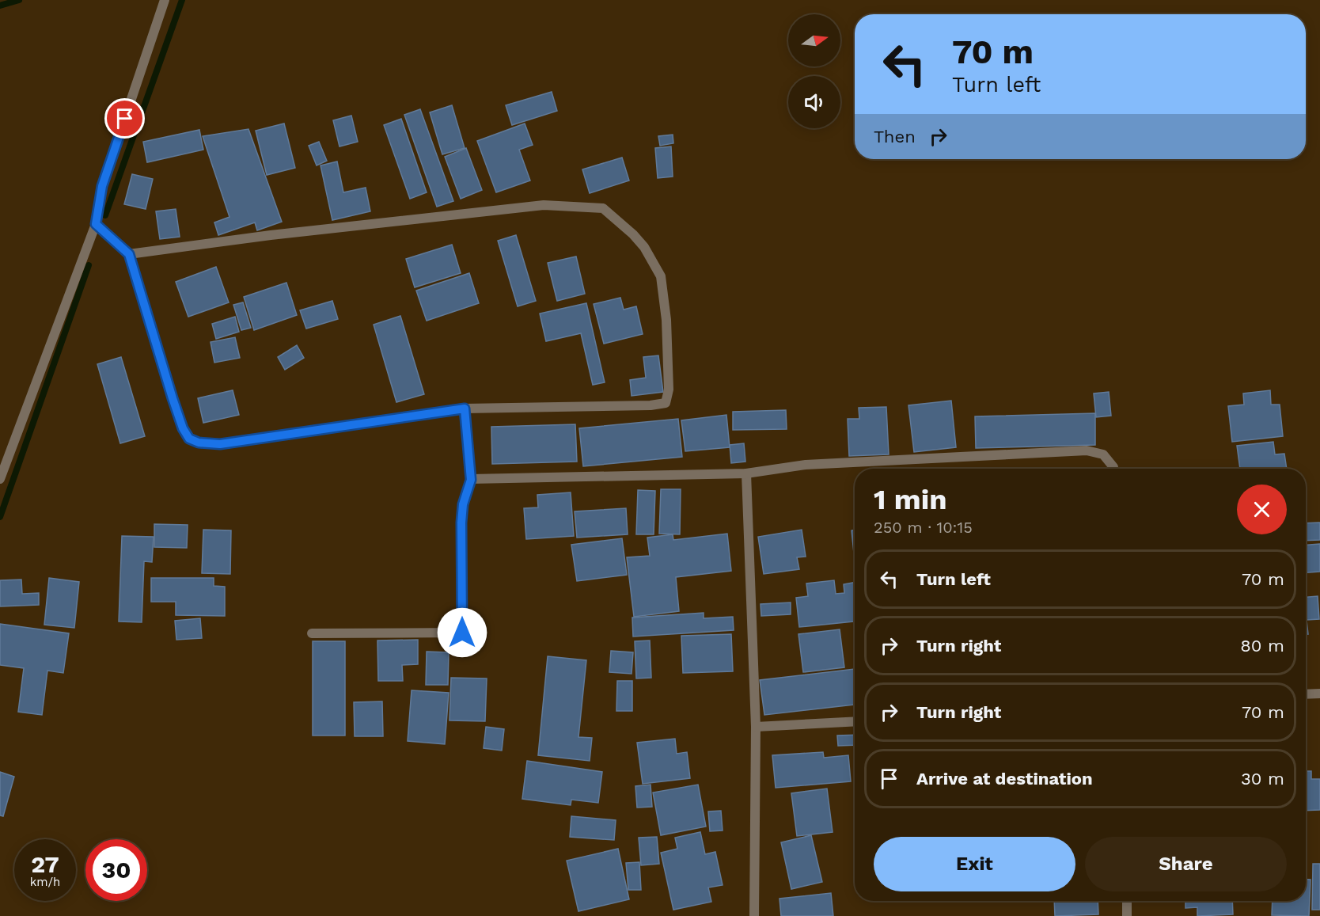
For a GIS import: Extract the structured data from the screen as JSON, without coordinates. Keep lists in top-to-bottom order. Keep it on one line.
{"north":"right","page":{"turn":["70 m","Turn left"],"then":"Then","heading":["1 min","250 m · 10:15"],"list":[{"name":"Turn left","value":"70 m"},{"name":"Turn right","value":"80 m"},{"name":"Turn right","value":"70 m"},{"name":"Arrive at destination","value":"30 m"}],"buttons":["Exit","Share"],"speed":"27 km/h","limit":"30"}}
